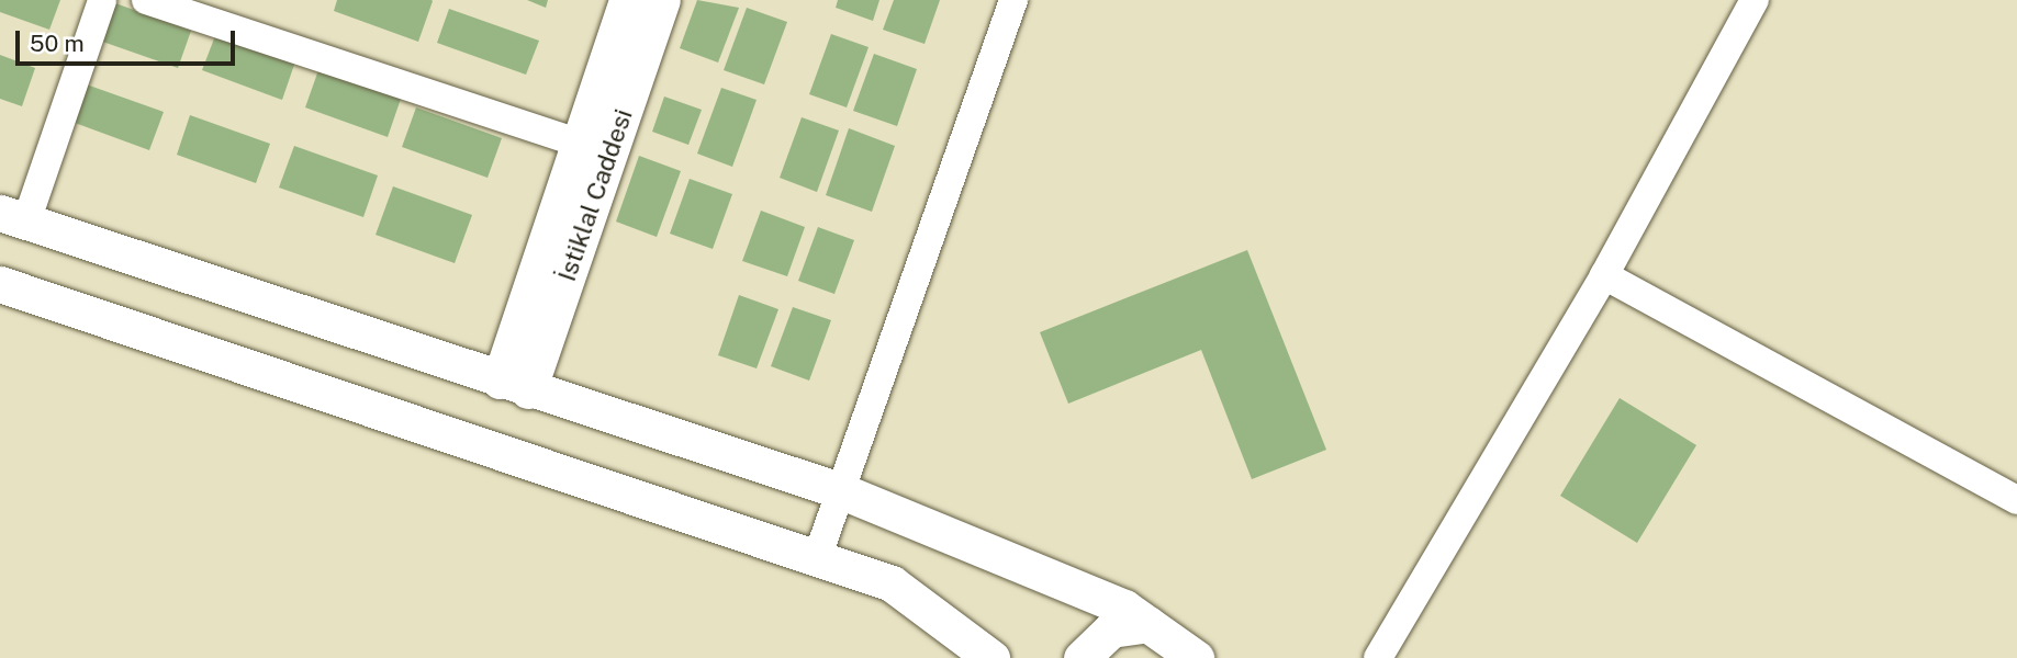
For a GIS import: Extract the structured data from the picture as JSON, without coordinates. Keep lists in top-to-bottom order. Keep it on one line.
{"streets":{"street":["İstiklal Caddesi"]},"scale_bar":"50 m"}
